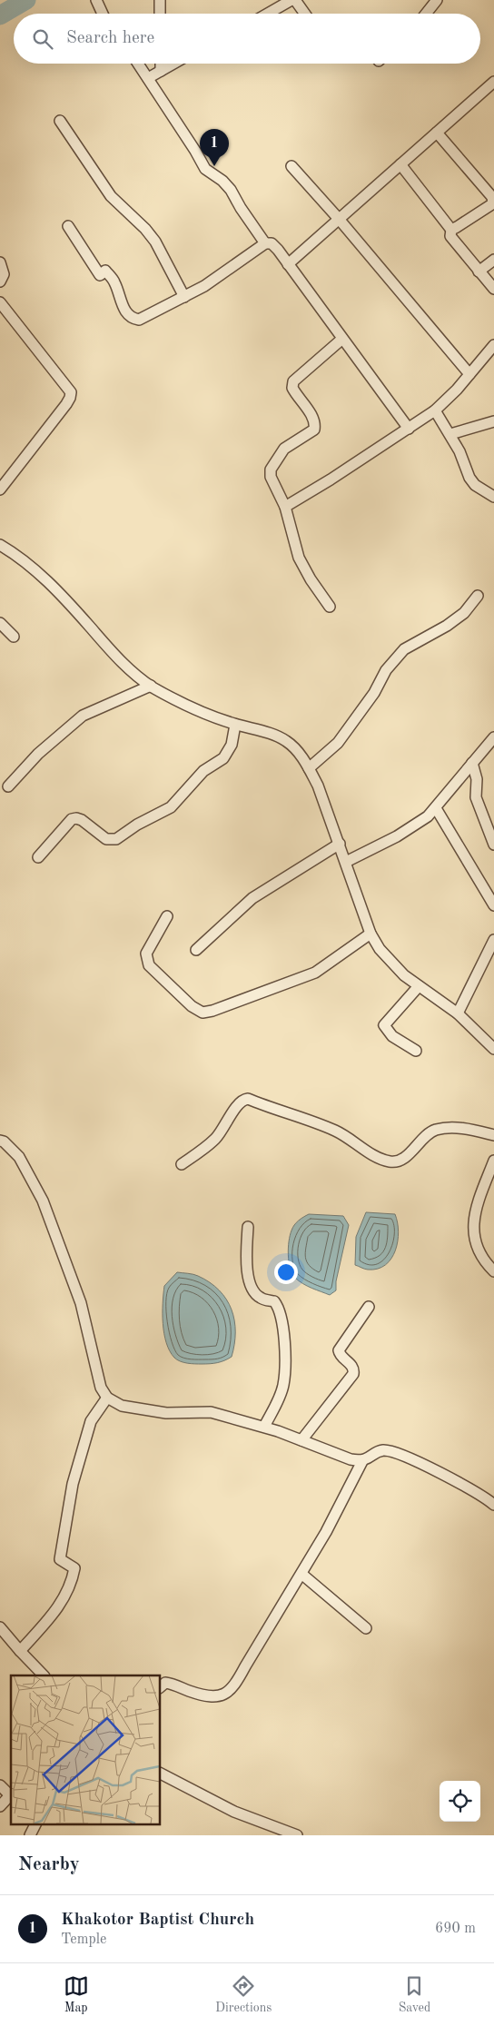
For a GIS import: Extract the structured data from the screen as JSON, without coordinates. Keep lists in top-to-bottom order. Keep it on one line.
{"page":{"search":"Search here","pins":"1","heading":"Nearby","list":[{"mark":"1","name":"Khakotor Baptist Church","note":"Temple","value":"690 m"}],"nav":["Map","Directions","Saved"]}}
